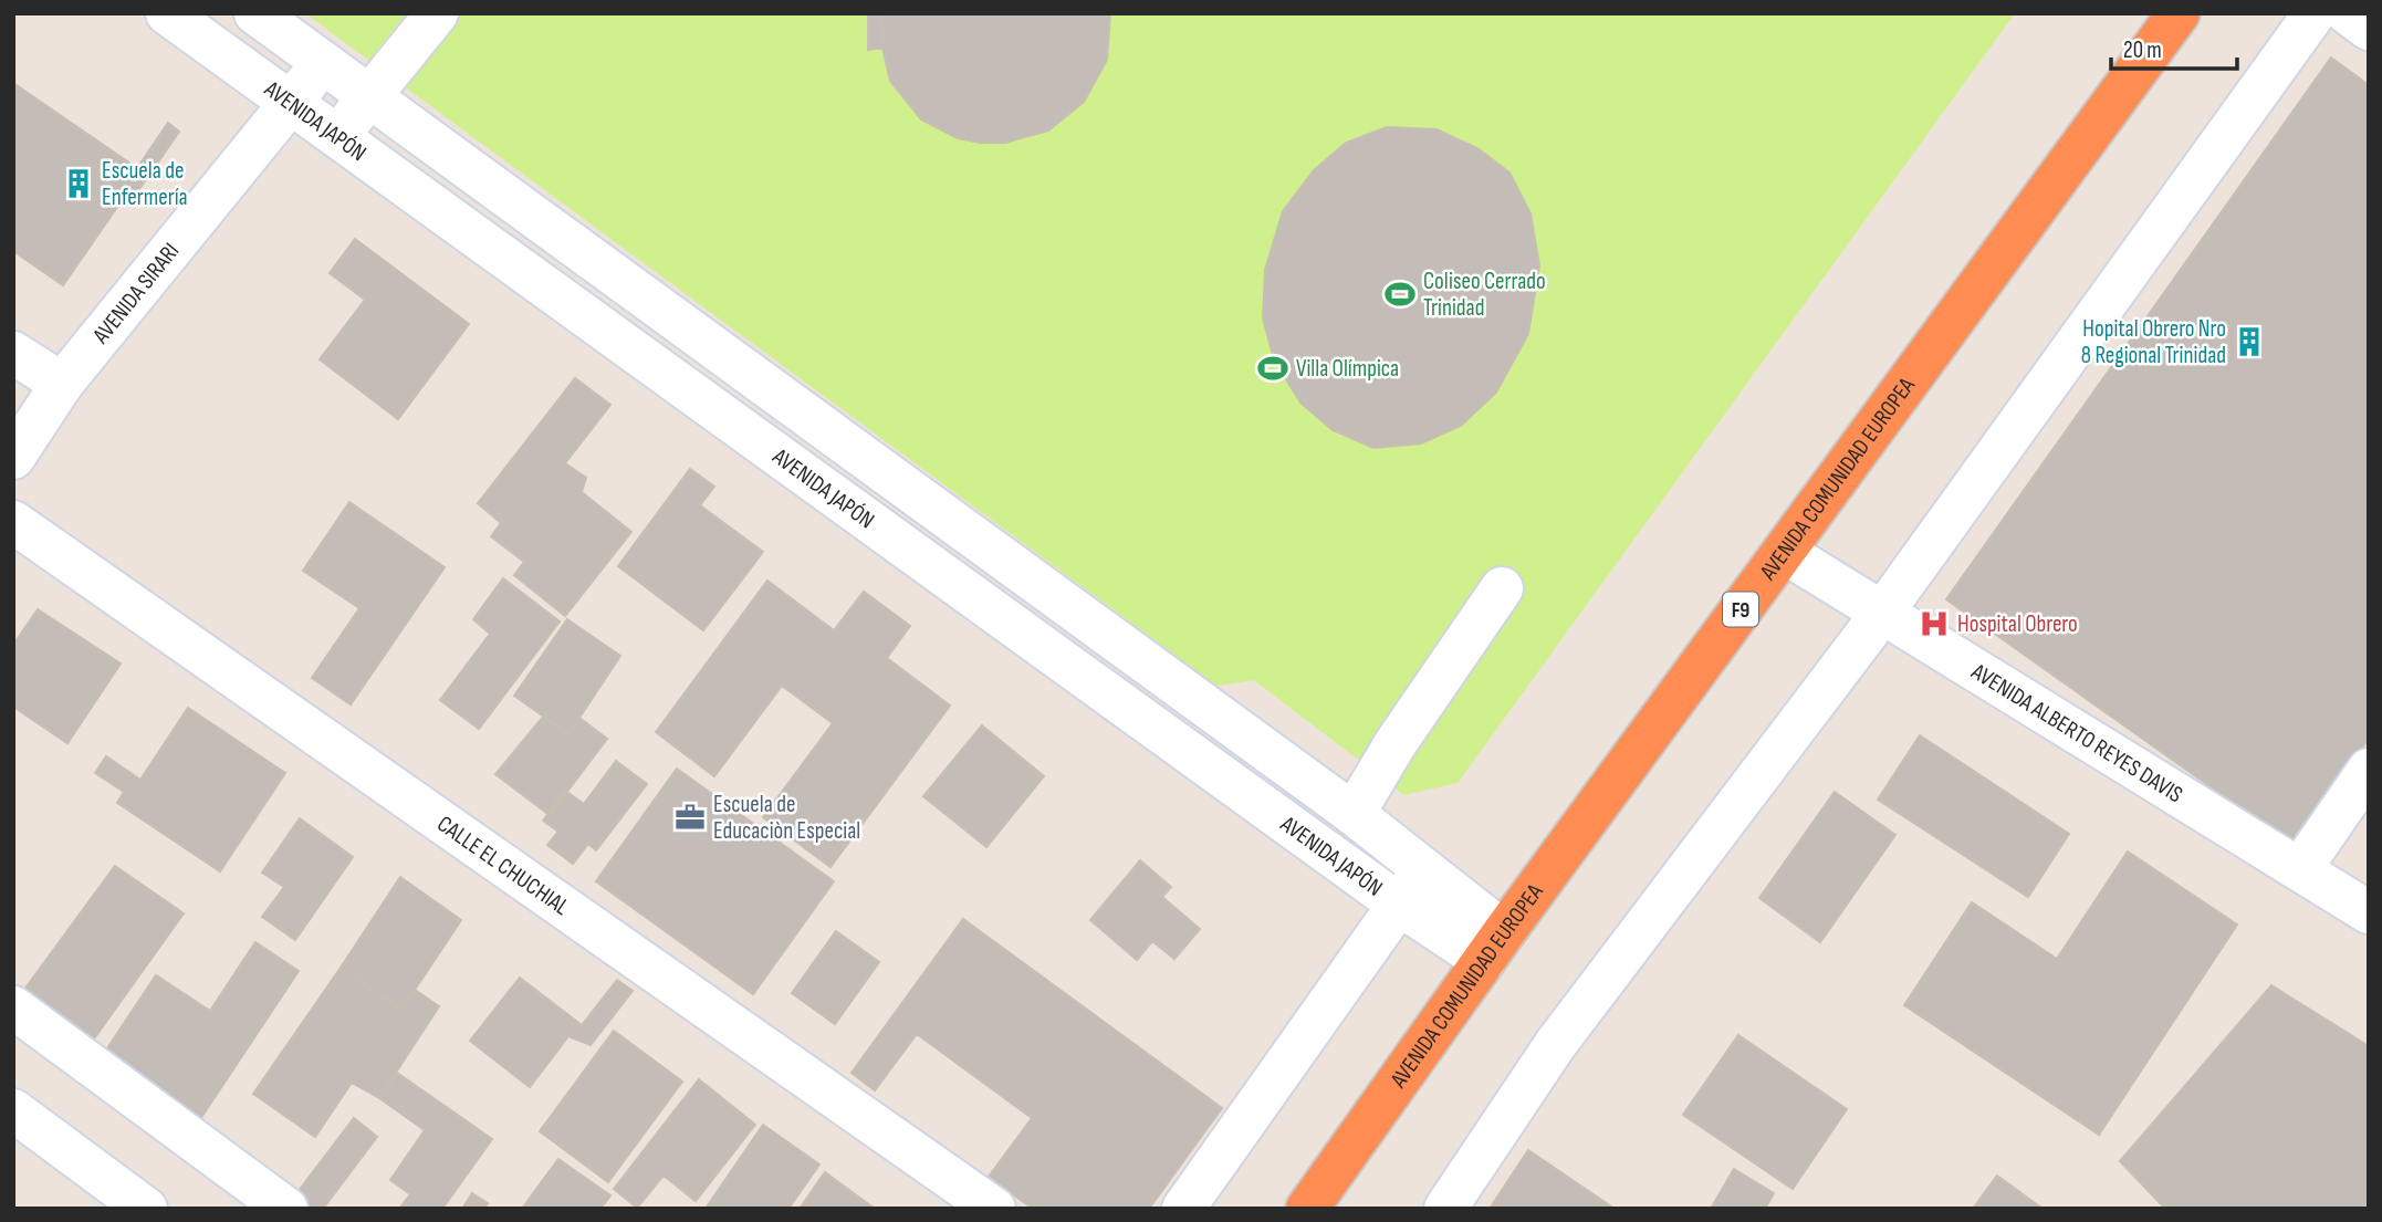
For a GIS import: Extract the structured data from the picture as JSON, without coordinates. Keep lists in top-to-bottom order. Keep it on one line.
{"streets":{"highway":["AVENIDA COMUNIDAD EUROPEA","F9"],"street":["AVENIDA JAPÓN","AVENIDA SIRARI","AVENIDA ALBERTO REYES DAVIS","CALLE EL CHUCHIAL"]},"crossings":[["AVENIDA JAPÓN","AVENIDA SIRARI"],["AVENIDA JAPÓN","AVENIDA COMUNIDAD EUROPEA"],["AVENIDA COMUNIDAD EUROPEA","AVENIDA ALBERTO REYES DAVIS"]],"places":{"building":["Escuela de Enfermería","Hopital Obrero Nro 8 Regional Trinidad"],"sports":["Coliseo Cerrado Trinidad","Villa Olímpica"],"hospital":["Hospital Obrero"],"office":["Escuela de Educaciòn Especial"]},"scale_bar":"20 m"}
